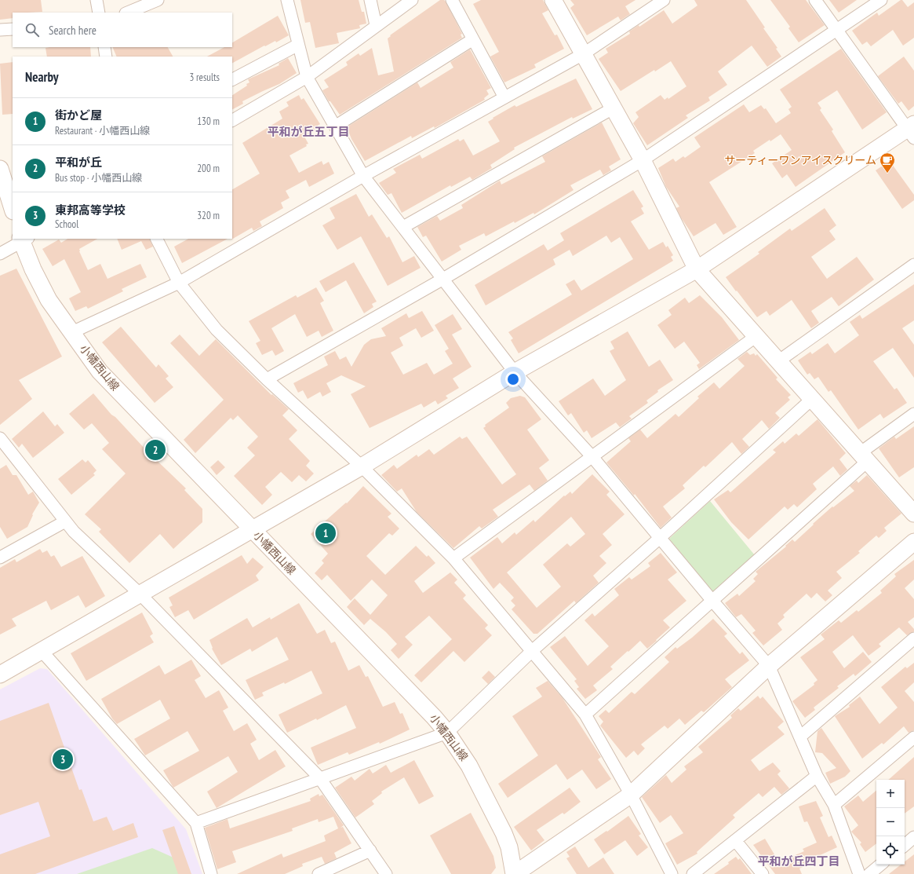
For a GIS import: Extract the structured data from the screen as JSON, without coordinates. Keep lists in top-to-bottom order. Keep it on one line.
{"streets":{"street":["小幡西山線"]},"districts":["平和が丘五丁目","平和が丘四丁目"],"places":{"cafe":["サーティーワンアイスクリーム"]},"page":{"search":"Search here","heading":["Nearby","3 results"],"list":[{"mark":"1","name":"街かど屋","note":"Restaurant · 小幡西山線","value":"130 m"},{"mark":"2","name":"平和が丘","note":"Bus stop · 小幡西山線","value":"200 m"},{"mark":"3","name":"東邦高等学校","note":"School","value":"320 m"}],"pins":["2","1","3"],"map_buttons":["+","−"]}}
